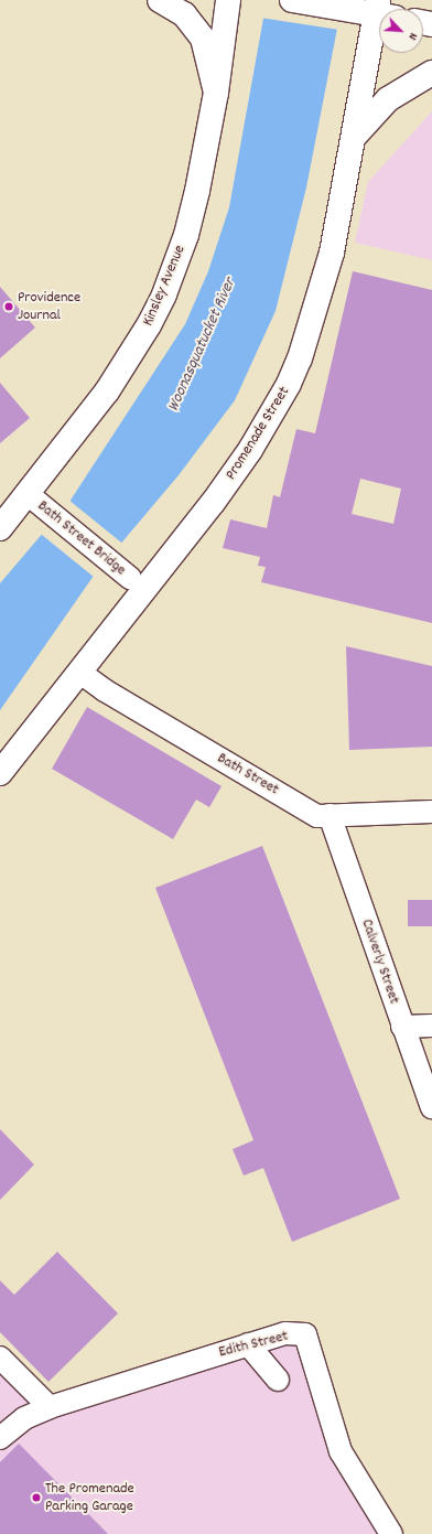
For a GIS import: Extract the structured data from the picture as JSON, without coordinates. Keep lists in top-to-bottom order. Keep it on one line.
{"streets":{"main road":["Kinsley Avenue","Promenade Street"],"street":["Bath Street Bridge","Bath Street","Calverly Street","Edith Street"]},"crossings":[["Promenade Street","Bath Street"],["Bath Street","Calverly Street"]],"water":["Woonasquatucket River"],"places":["Providence Journal","The Promenade Parking Garage"],"north":"bottom right"}
